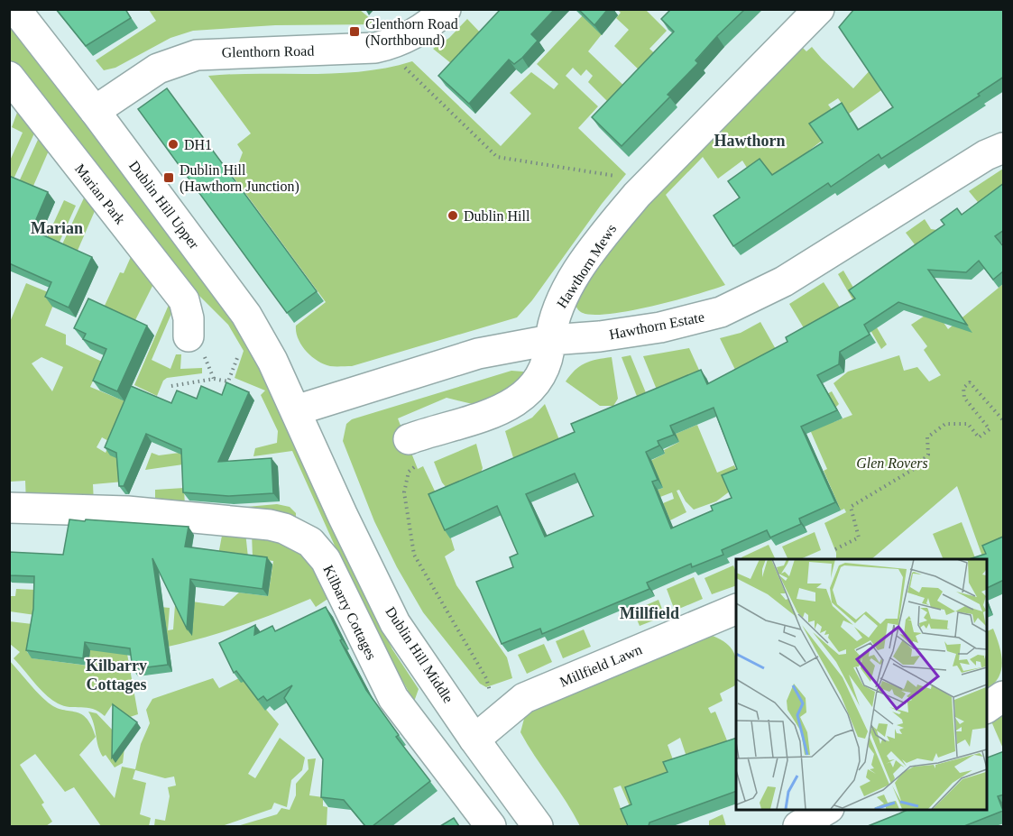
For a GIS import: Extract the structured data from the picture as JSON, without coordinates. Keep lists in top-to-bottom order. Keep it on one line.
{"streets":{"street":["Glenthorn Road","Marian Park","Dublin Hill Upper","Hawthorn Mews","Hawthorn Estate","Kilbarry Cottages","Dublin Hill Middle","Millfield Lawn"]},"crossings":[["Glenthorn Road","Dublin Hill Upper"],["Dublin Hill Upper","Dublin Hill Middle"],["Hawthorn Mews","Hawthorn Estate"],["Dublin Hill Middle","Millfield Lawn"]],"districts":["Hawthorn","Marian","Millfield","Kilbarry Cottages"],"parks":["Glen Rovers"],"places":{"transit":["Glenthorn Road (Northbound)","Dublin Hill (Hawthorn Junction)"],"other":["DH1","Dublin Hill"]}}
